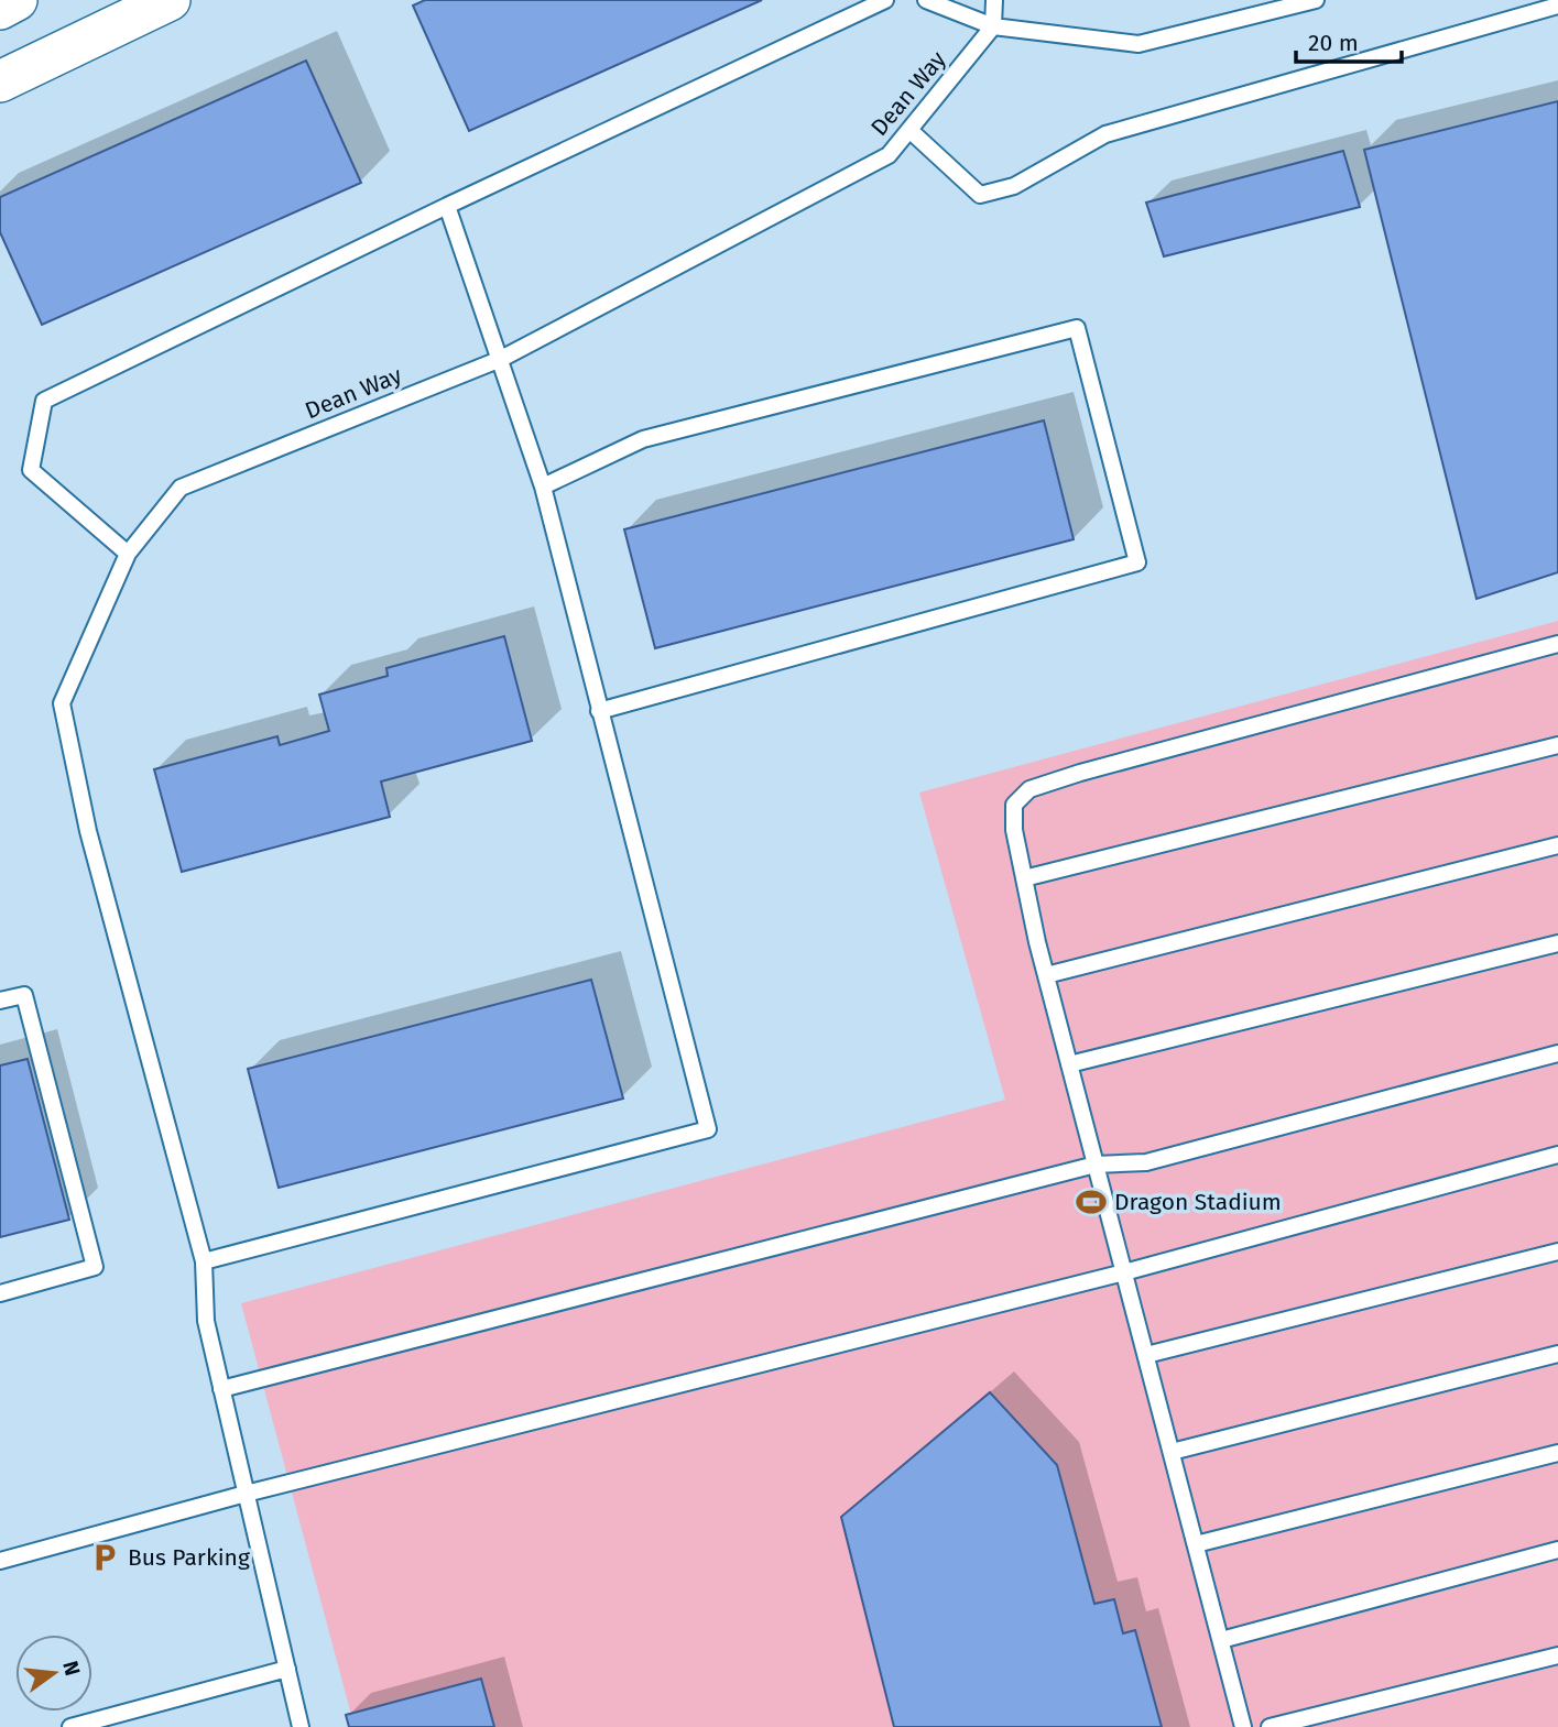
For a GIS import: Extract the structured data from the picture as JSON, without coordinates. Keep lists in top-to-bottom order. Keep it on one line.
{"streets":{"lane":["Dean Way"]},"places":{"sports":["Dragon Stadium"],"parking":["Bus Parking"]},"scale_bar":"20 m","north":"right"}
